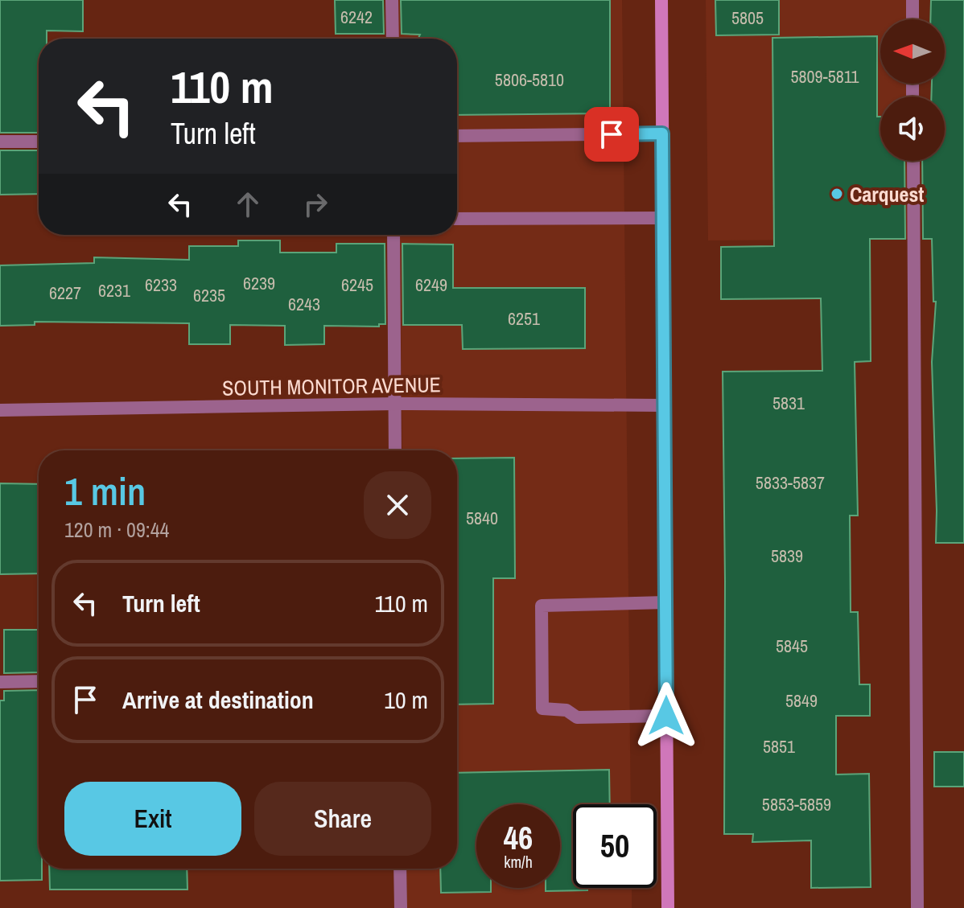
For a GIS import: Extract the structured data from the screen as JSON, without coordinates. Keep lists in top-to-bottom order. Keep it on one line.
{"streets":{"street":["SOUTH MONITOR AVENUE"]},"places":["Carquest"],"house_numbers":["6242","5805","5809-5811","5806-5810","6239","6233","6245","6249","6231","6227","6235","6243","6251","5831","5833-5837","5840","5839","5845","5849","5851","5853-5859"],"north":"left","page":{"turn":["110 m","Turn left"],"heading":["1 min","120 m · 09:44"],"list":[{"name":"Turn left","value":"110 m"},{"name":"Arrive at destination","value":"10 m"}],"buttons":["Exit","Share"],"speed":"46 km/h","limit":"50"}}
